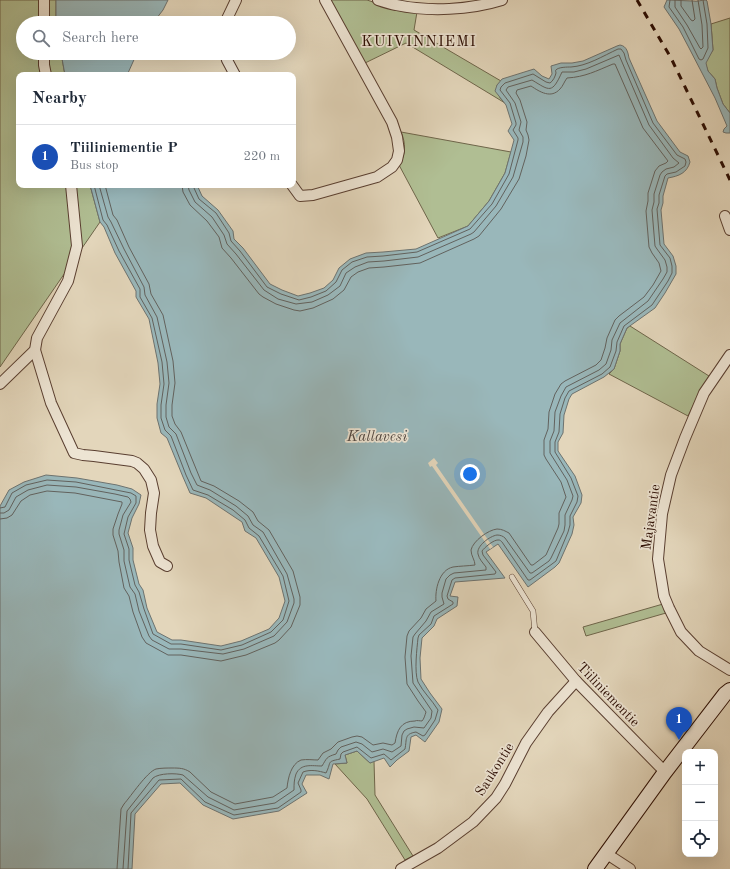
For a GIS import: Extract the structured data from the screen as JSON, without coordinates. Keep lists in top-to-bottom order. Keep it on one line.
{"streets":{"street":["Majavantie","Tiiliniementie","Saukontie"]},"crossings":[["Tiiliniementie","Saukontie"]],"districts":["KUIVINNIEMI"],"water":["Kallavesi"],"page":{"search":"Search here","heading":"Nearby","list":[{"mark":"1","name":"Tiiliniementie P","note":"Bus stop","value":"220 m"}],"pins":"1","map_buttons":["+","−"]}}
